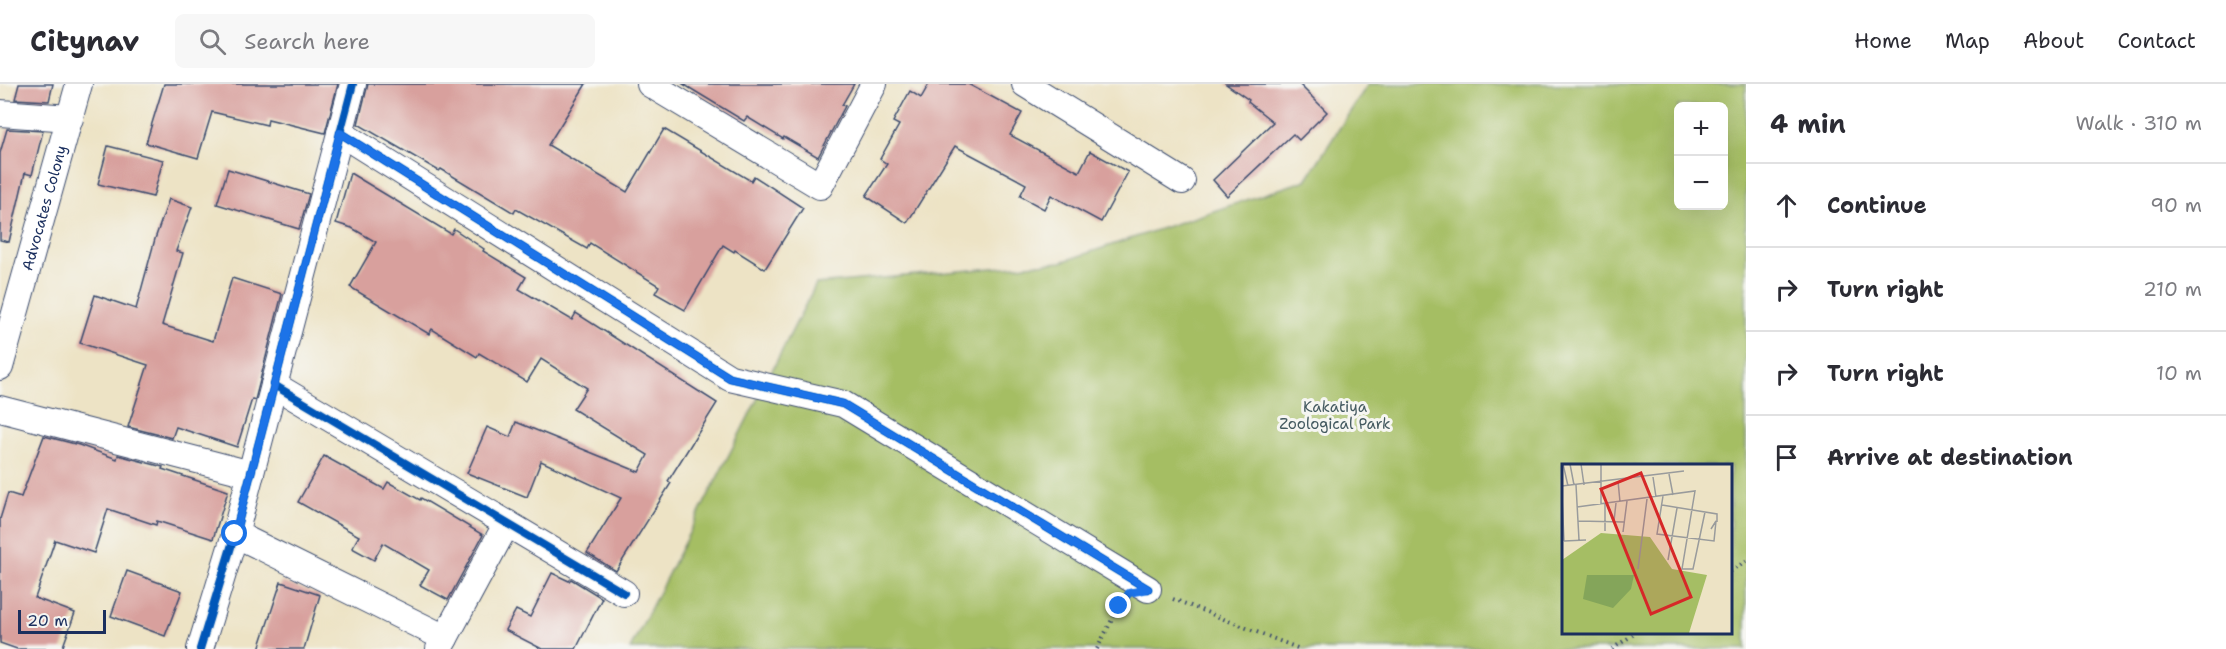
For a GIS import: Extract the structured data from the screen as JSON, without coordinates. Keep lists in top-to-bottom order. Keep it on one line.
{"streets":{"street":["Advocates Colony"]},"parks":["Kakatiya Zoological Park"],"scale_bar":"20 m","page":{"header":"Citynav","search":"Search here","nav":["Home","Map","About","Contact"],"heading":["4 min","Walk · 310 m"],"map_buttons":["+","−"],"list":[["Continue","90 m"],["Turn right","210 m"],["Turn right","10 m"],"Arrive at destination"],"scale":"20 m"}}
